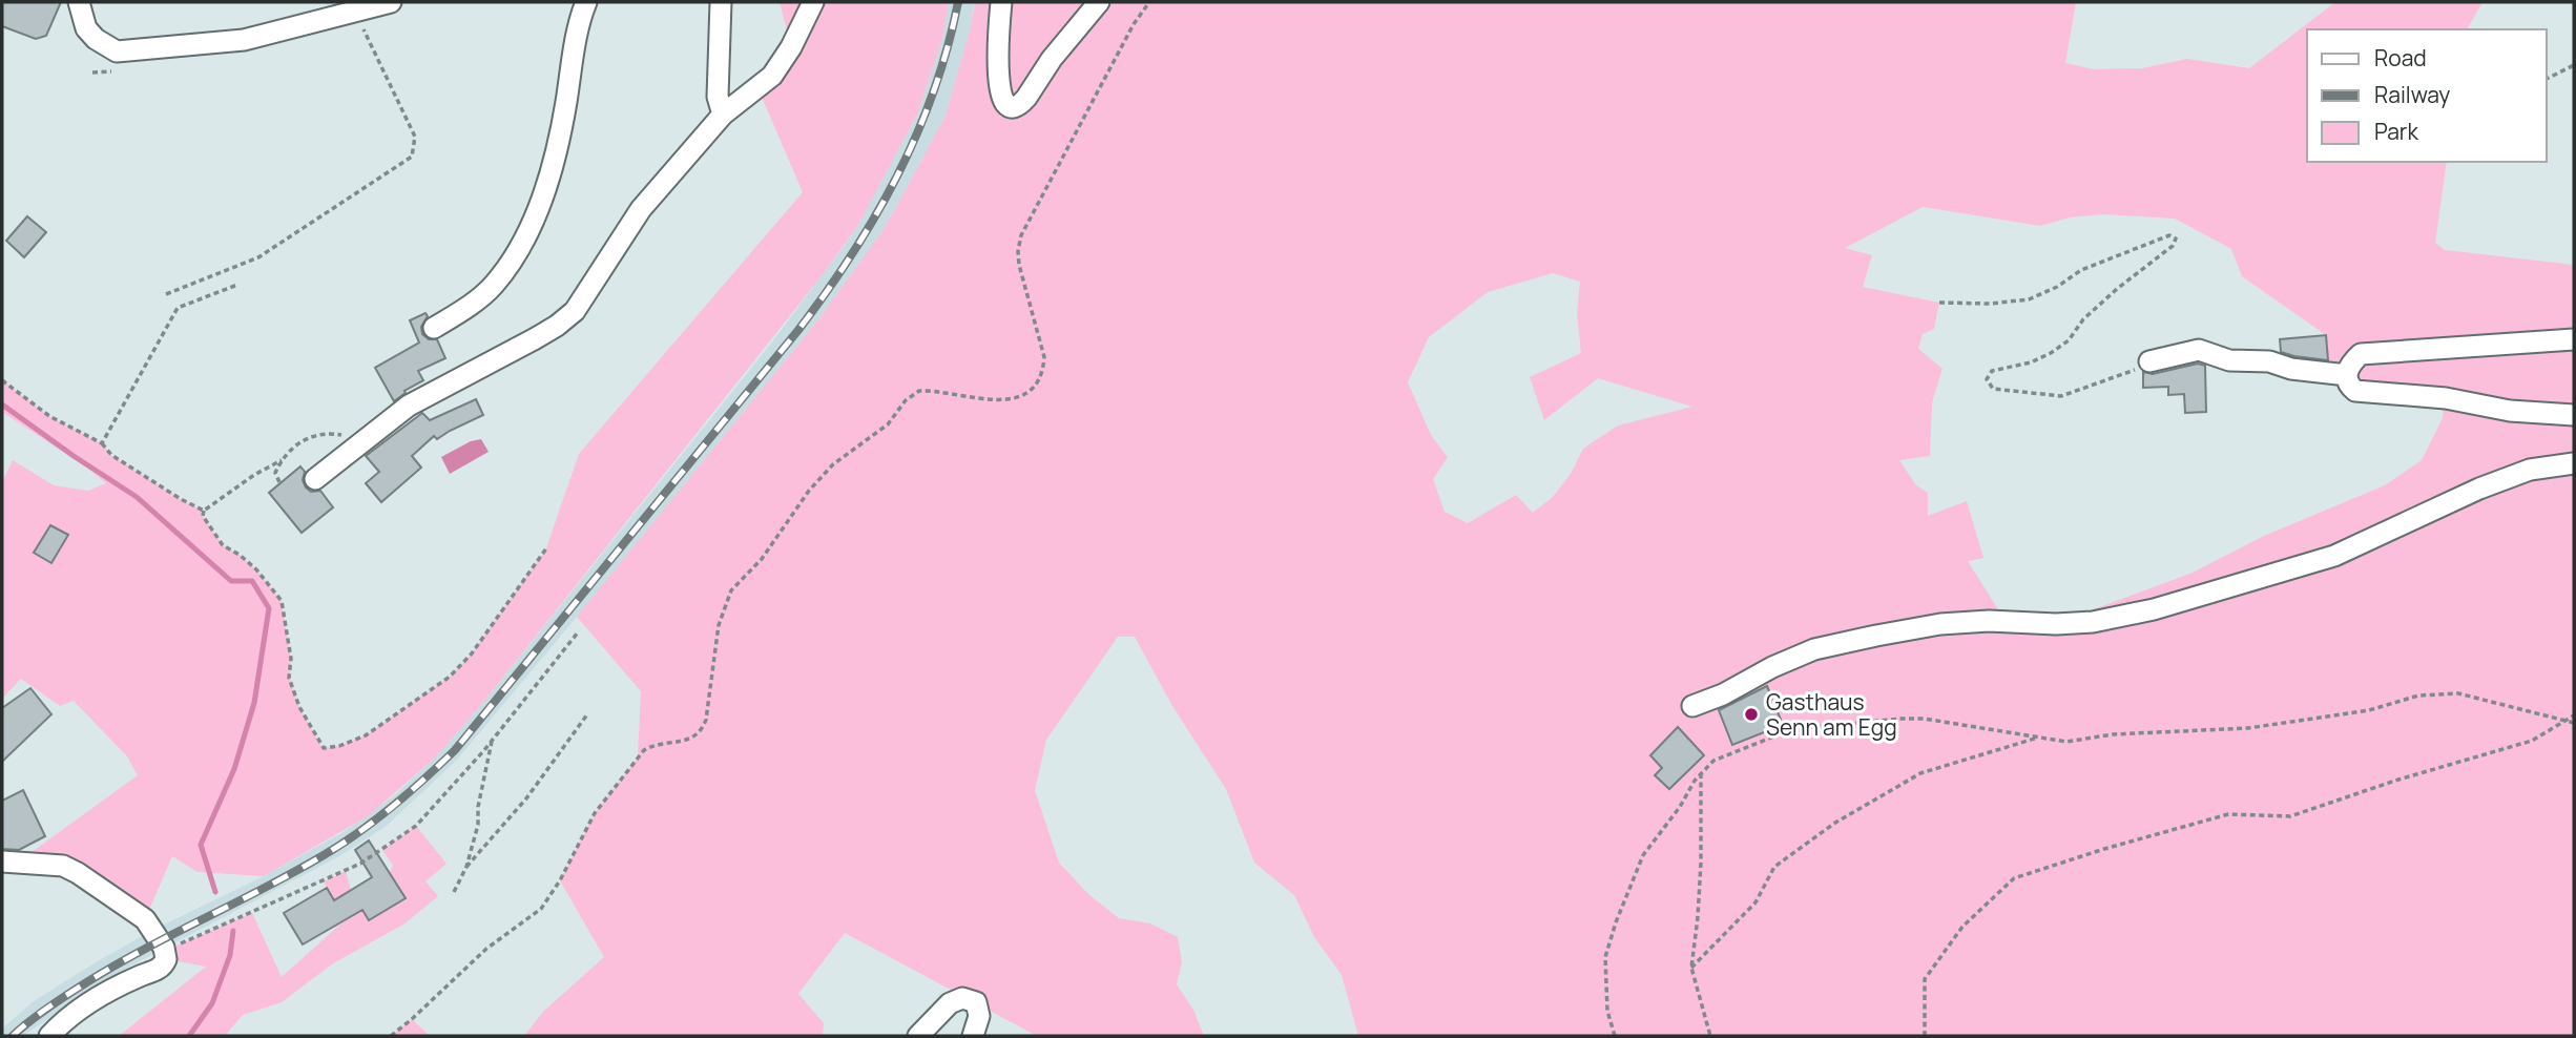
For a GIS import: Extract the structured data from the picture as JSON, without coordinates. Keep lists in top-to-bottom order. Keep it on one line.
{"places":["Gasthaus Senn am Egg"],"legend":["Road","Railway","Park"]}
